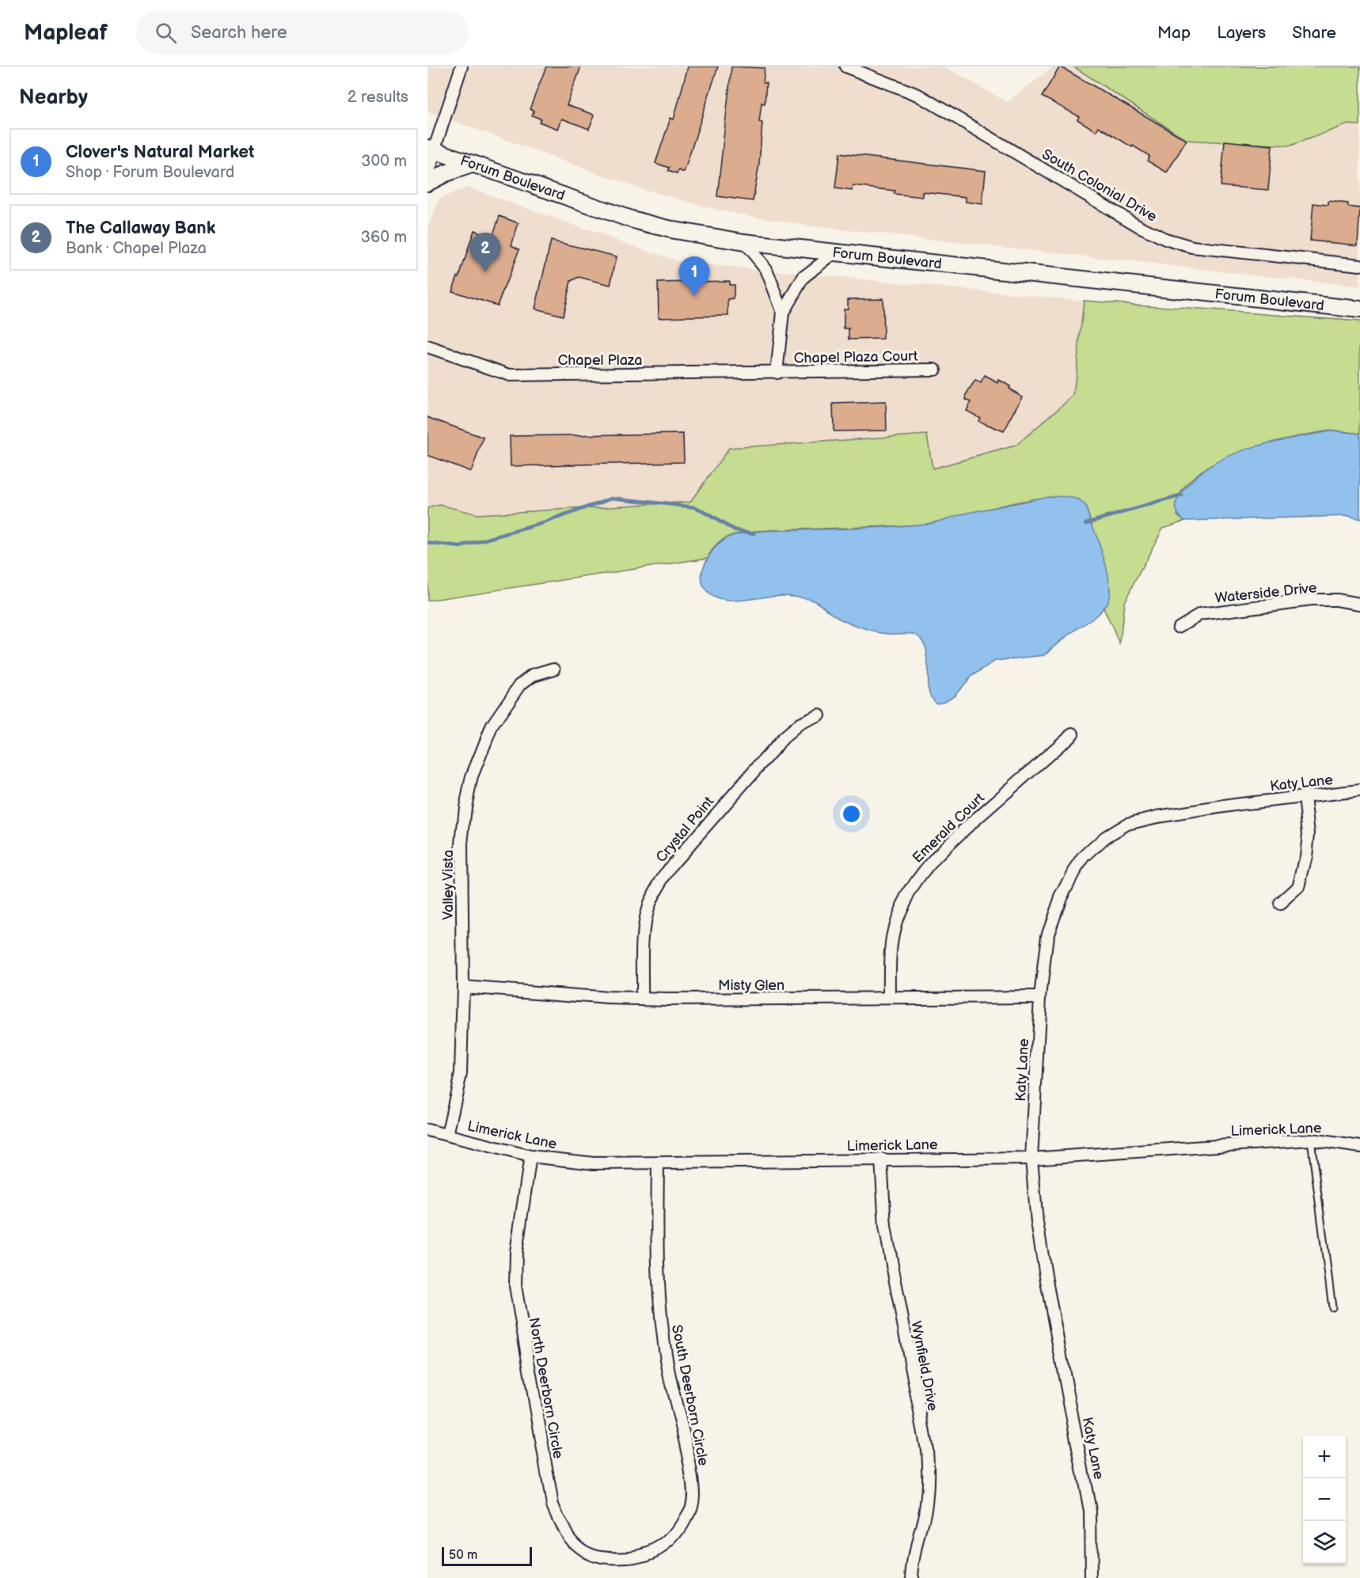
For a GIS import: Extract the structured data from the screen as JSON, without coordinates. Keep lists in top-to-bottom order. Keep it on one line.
{"streets":{"street":["Forum Boulevard","South Colonial Drive","Chapel Plaza Court","Chapel Plaza","Waterside Drive","Katy Lane","Emerald Court","Crystal Point","Valley Vista","Misty Glen","Limerick Lane","Wynfield Drive","North Deerborn Circle","South Deerborn Circle"]},"crossings":[["Chapel Plaza Court","Chapel Plaza"],["Katy Lane","Misty Glen"],["Katy Lane","Limerick Lane"],["Emerald Court","Misty Glen"],["Crystal Point","Misty Glen"],["Valley Vista","Misty Glen"],["Valley Vista","Limerick Lane"],["Limerick Lane","Wynfield Drive"],["Limerick Lane","North Deerborn Circle"],["Limerick Lane","South Deerborn Circle"],["North Deerborn Circle","South Deerborn Circle"]],"scale_bar":"50 m","page":{"header":"Mapleaf","search":"Search here","nav":["Map","Layers","Share"],"heading":["Nearby","2 results"],"list":[{"mark":"1","name":"Clover's Natural Market","note":"Shop · Forum Boulevard","value":"300 m"},{"mark":"2","name":"The Callaway Bank","note":"Bank · Chapel Plaza","value":"360 m"}],"pins":["2","1"],"map_buttons":["+","−"],"scale":"50 m"}}
